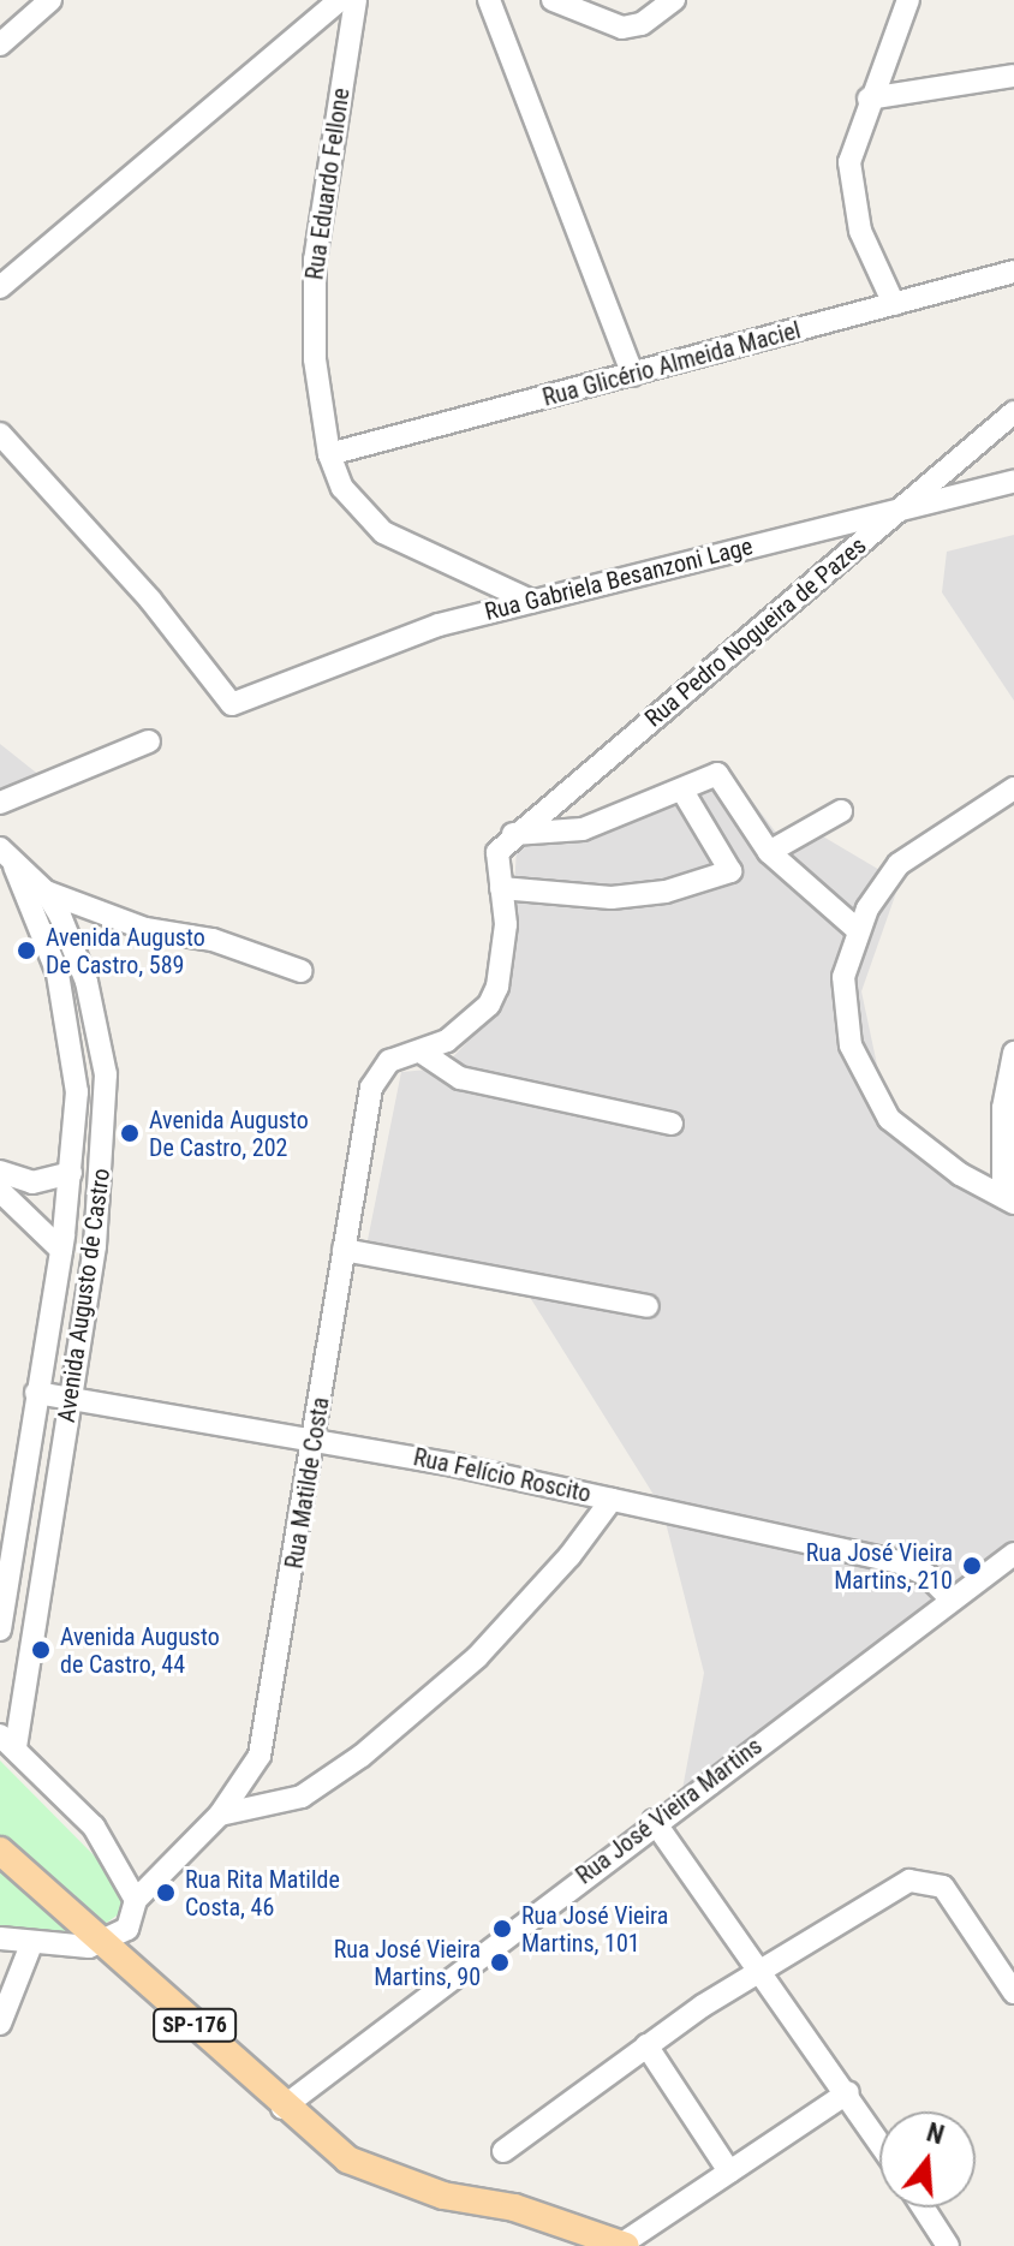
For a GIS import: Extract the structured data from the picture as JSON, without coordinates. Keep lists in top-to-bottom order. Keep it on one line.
{"streets":{"main road":["SP-176"],"street":["Rua Eduardo Fellone","Rua Glicério Almeida Maciel","Rua Gabriela Besanzoni Lage","Rua Pedro Nogueira de Pazes","Avenida Augusto de Castro","Rua Felício Roscito","Rua Matilde Costa","Rua José Vieira Martins"]},"crossings":[["Rua Eduardo Fellone","Rua Glicério Almeida Maciel"],["Rua Eduardo Fellone","Rua Gabriela Besanzoni Lage"],["Rua Gabriela Besanzoni Lage","Rua Pedro Nogueira de Pazes"],["Rua Pedro Nogueira de Pazes","Rua Matilde Costa"],["Avenida Augusto de Castro","Rua Felício Roscito"],["Rua Felício Roscito","Rua Matilde Costa"],["Rua Felício Roscito","Rua José Vieira Martins"],["Rua Matilde Costa","SP-176"],["Rua José Vieira Martins","SP-176"]],"places":["Avenida Augusto De Castro, 589","Avenida Augusto De Castro, 202","Rua José Vieira Martins, 210","Avenida Augusto de Castro, 44","Rua Rita Matilde Costa, 46","Rua José Vieira Martins, 101","Rua José Vieira Martins, 90"],"north":"top"}
